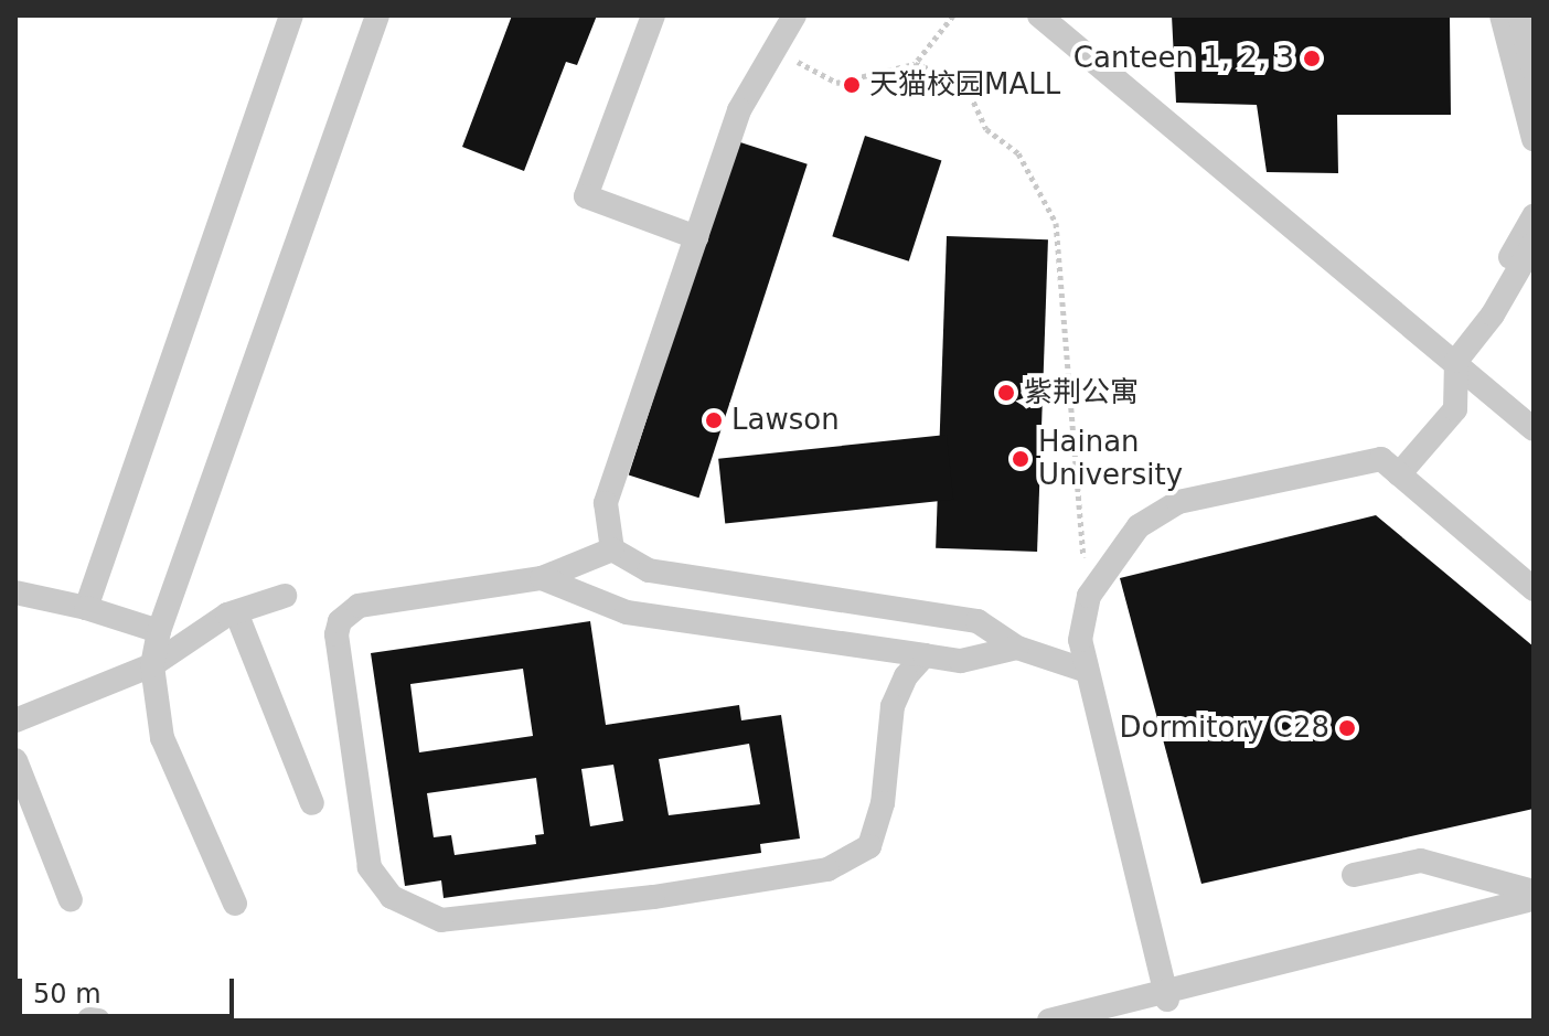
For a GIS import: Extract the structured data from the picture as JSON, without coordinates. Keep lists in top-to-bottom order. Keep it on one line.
{"places":["Canteen 1, 2, 3","天猫校园MALL","紫荆公寓","Lawson","Hainan University","Dormitory C28"],"scale_bar":"50 m"}
